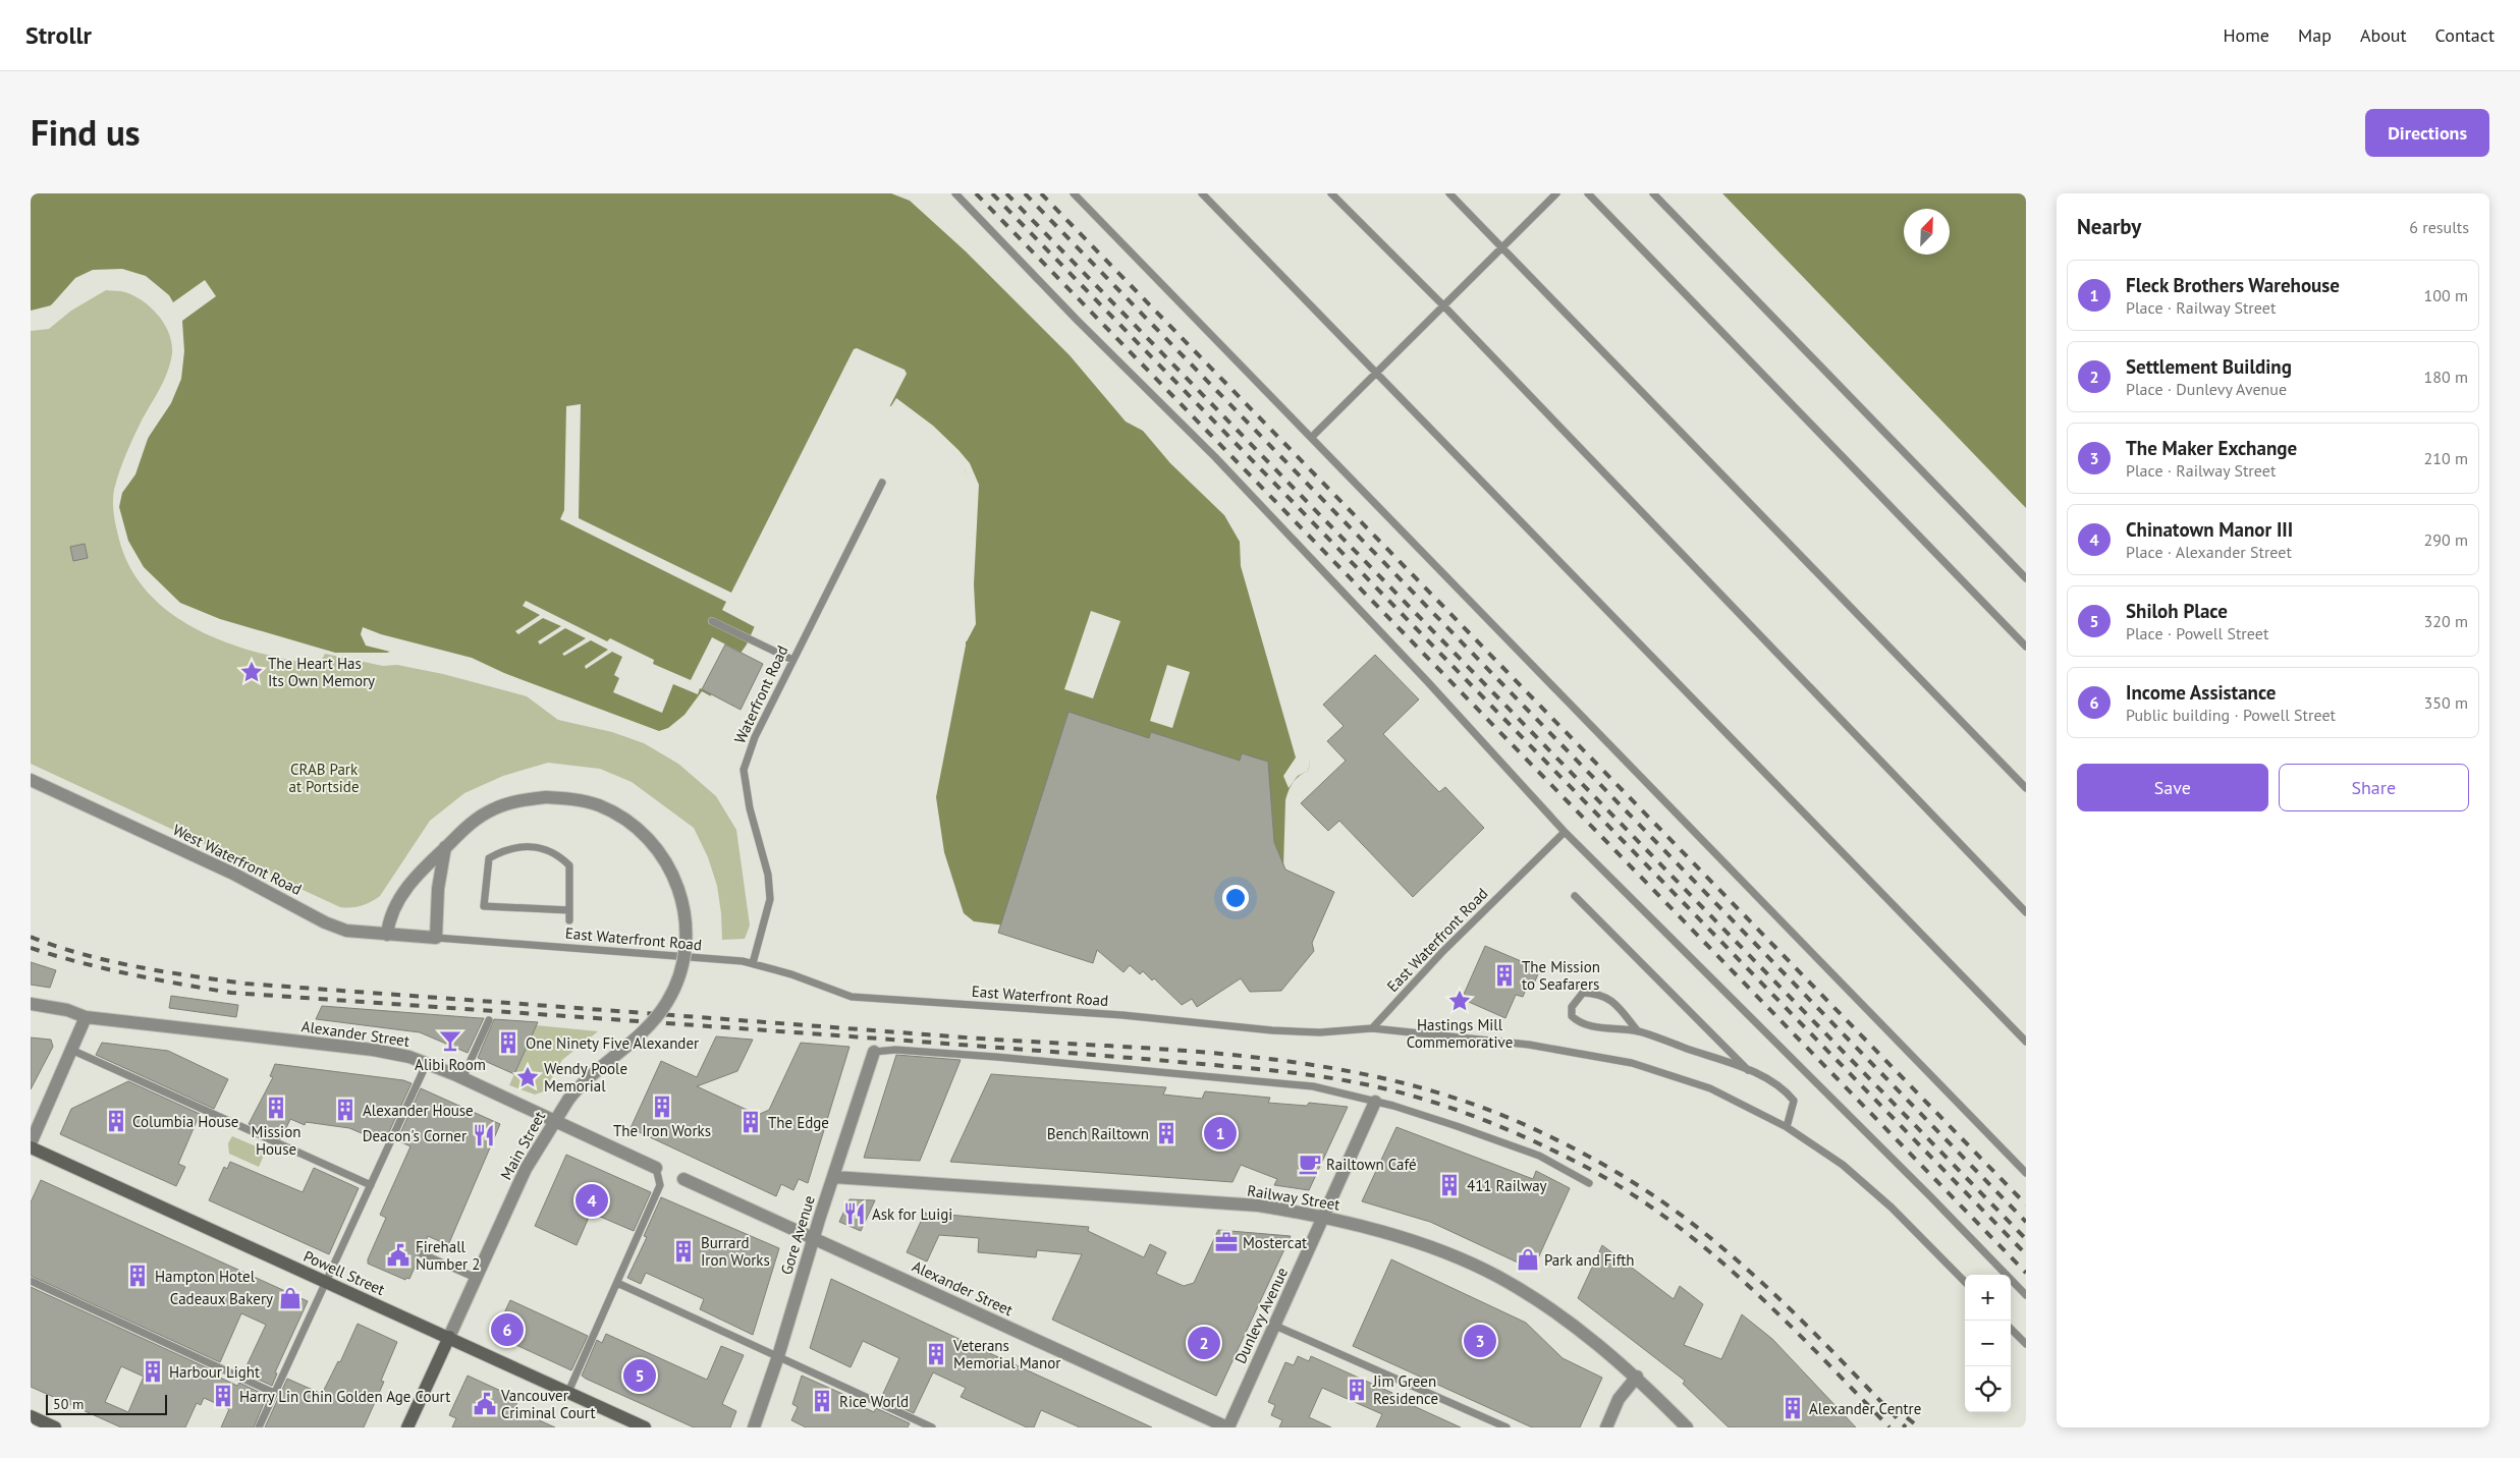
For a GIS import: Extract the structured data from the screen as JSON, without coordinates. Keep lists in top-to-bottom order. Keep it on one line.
{"streets":{"main road":["Main Street","Powell Street"],"street":["West Waterfront Road","Alexander Street","Railway Street","Gore Avenue","Dunlevy Avenue"],"lane":["Waterfront Road","East Waterfront Road"]},"crossings":[["Waterfront Road","East Waterfront Road"],["West Waterfront Road","East Waterfront Road"],["West Waterfront Road","Main Street"],["Alexander Street","Main Street"],["Alexander Street","Gore Avenue"],["Alexander Street","Dunlevy Avenue"],["Main Street","Powell Street"],["Railway Street","Gore Avenue"],["Railway Street","Dunlevy Avenue"]],"parks":["CRAB Park at Portside"],"places":{"place":["The Heart Has Its Own Memory","Hastings Mill Commemorative","Wendy Poole Memorial"],"building":["The Mission to Seafarers","One Ninety Five Alexander","The Iron Works","Mission House","Alexander House","Columbia House","The Edge","Bench Railtown","411 Railway","Burrard Iron Works","Hampton Hotel","Veterans Memorial Manor","Harbour Light","Jim Green Residence","Harry Lin Chin Golden Age Court","Rice World","Alexander Centre"],"bar":["Alibi Room"],"restaurant":["Deacon's Corner","Ask for Luigi"],"cafe":["Railtown Café"],"office":["Mostercat"],"public building":["Firehall Number 2","Vancouver Criminal Court"],"shop":["Park and Fifth","Cadeaux Bakery"]},"scale_bar":"50 m","north":"top right","page":{"header":"Strollr","nav":["Home","Map","About","Contact"],"title":"Find us","buttons":["Directions",["Save","Share"]],"heading":["Nearby","6 results"],"list":[{"mark":"1","name":"Fleck Brothers Warehouse","note":"Place · Railway Street","value":"100 m"},{"mark":"2","name":"Settlement Building","note":"Place · Dunlevy Avenue","value":"180 m"},{"mark":"3","name":"The Maker Exchange","note":"Place · Railway Street","value":"210 m"},{"mark":"4","name":"Chinatown Manor III","note":"Place · Alexander Street","value":"290 m"},{"mark":"5","name":"Shiloh Place","note":"Place · Powell Street","value":"320 m"},{"mark":"6","name":"Income Assistance","note":"Public building · Powell Street","value":"350 m"}],"pins":["1","4","6","3","2","5"],"map_buttons":["+","−"],"scale":"50 m"}}
